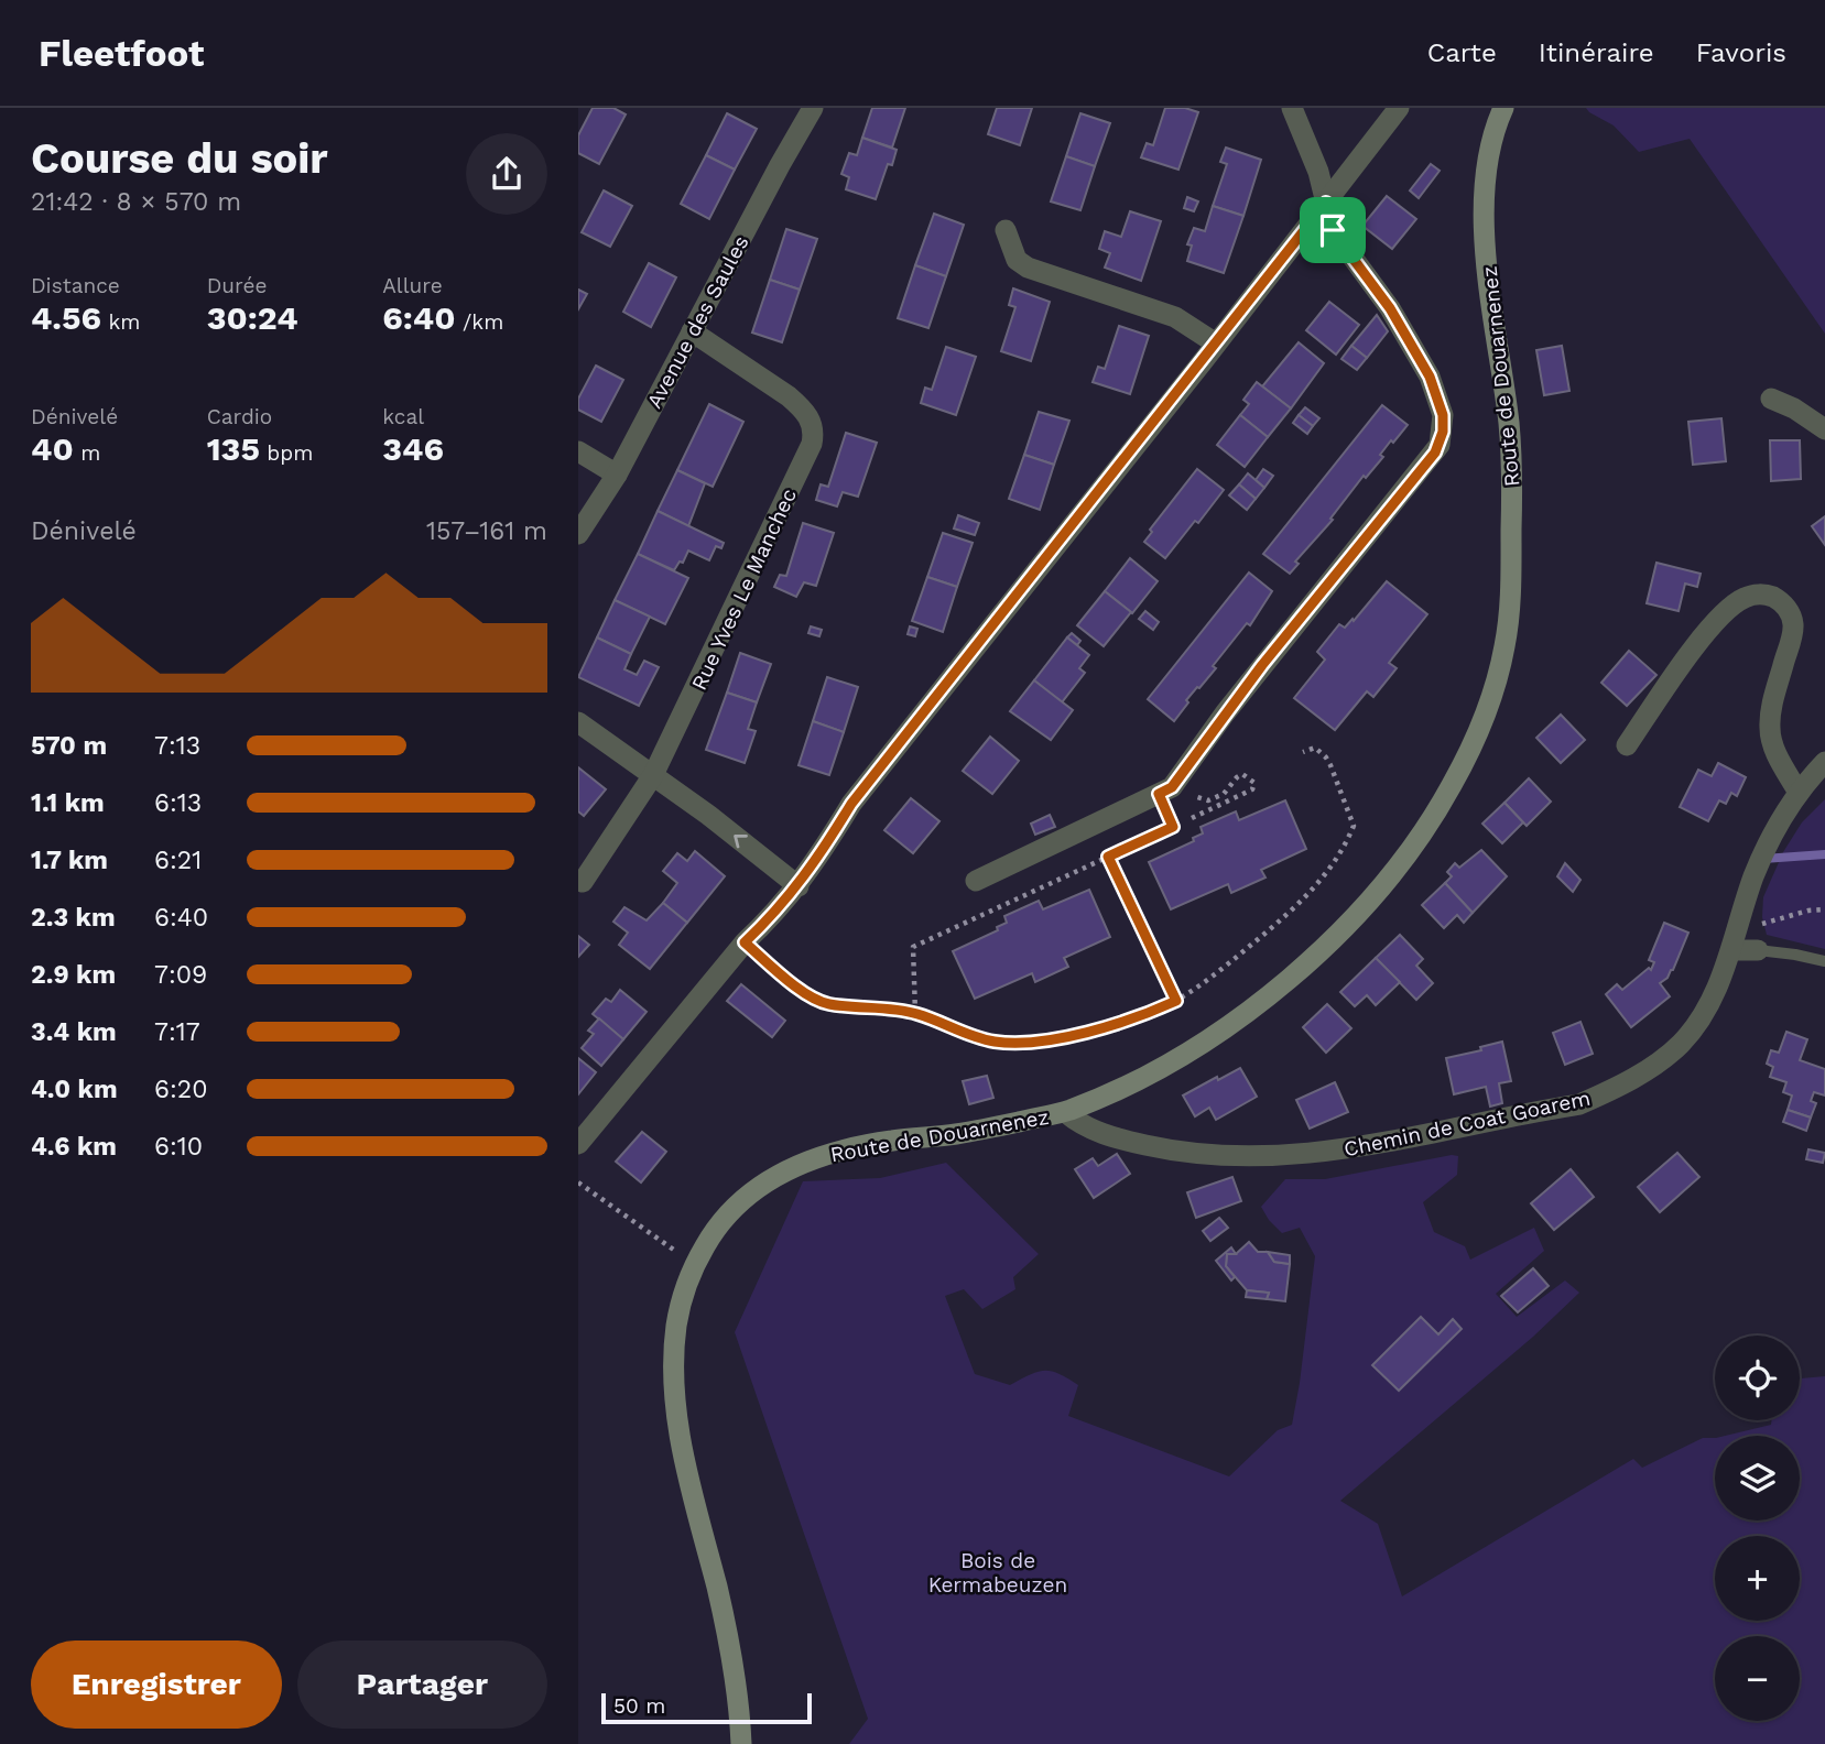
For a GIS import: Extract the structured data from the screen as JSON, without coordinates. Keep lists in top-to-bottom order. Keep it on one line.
{"streets":{"main road":["Route de Douarnenez"],"street":["Avenue des Saules","Rue Yves Le Manchec","Chemin de Coat Goarem"]},"crossings":[["Avenue des Saules","Rue Yves Le Manchec"],["Route de Douarnenez","Chemin de Coat Goarem"]],"parks":["Bois de Kermabeuzen"],"scale_bar":"50 m","page":{"header":"Fleetfoot","nav":["Carte","Itinéraire","Favoris"],"heading":["Course du soir","21:42 · 8 × 570 m"],"stats":[["Distance","4.56 km"],["Durée","30:24"],["Allure","6:40 /km"],["Dénivelé","40 m"],["Cardio","135 bpm"],["kcal","346"]],"chart":["Dénivelé","157–161 m"],"list":[{"name":"570 m","note":"7:13"},{"name":"1.1 km","note":"6:13"},{"name":"1.7 km","note":"6:21"},{"name":"2.3 km","note":"6:40"},{"name":"2.9 km","note":"7:09"},{"name":"3.4 km","note":"7:17"},{"name":"4.0 km","note":"6:20"},{"name":"4.6 km","note":"6:10"}],"map_buttons":["+","−"],"buttons":["Enregistrer","Partager"],"scale":"50 m"}}
